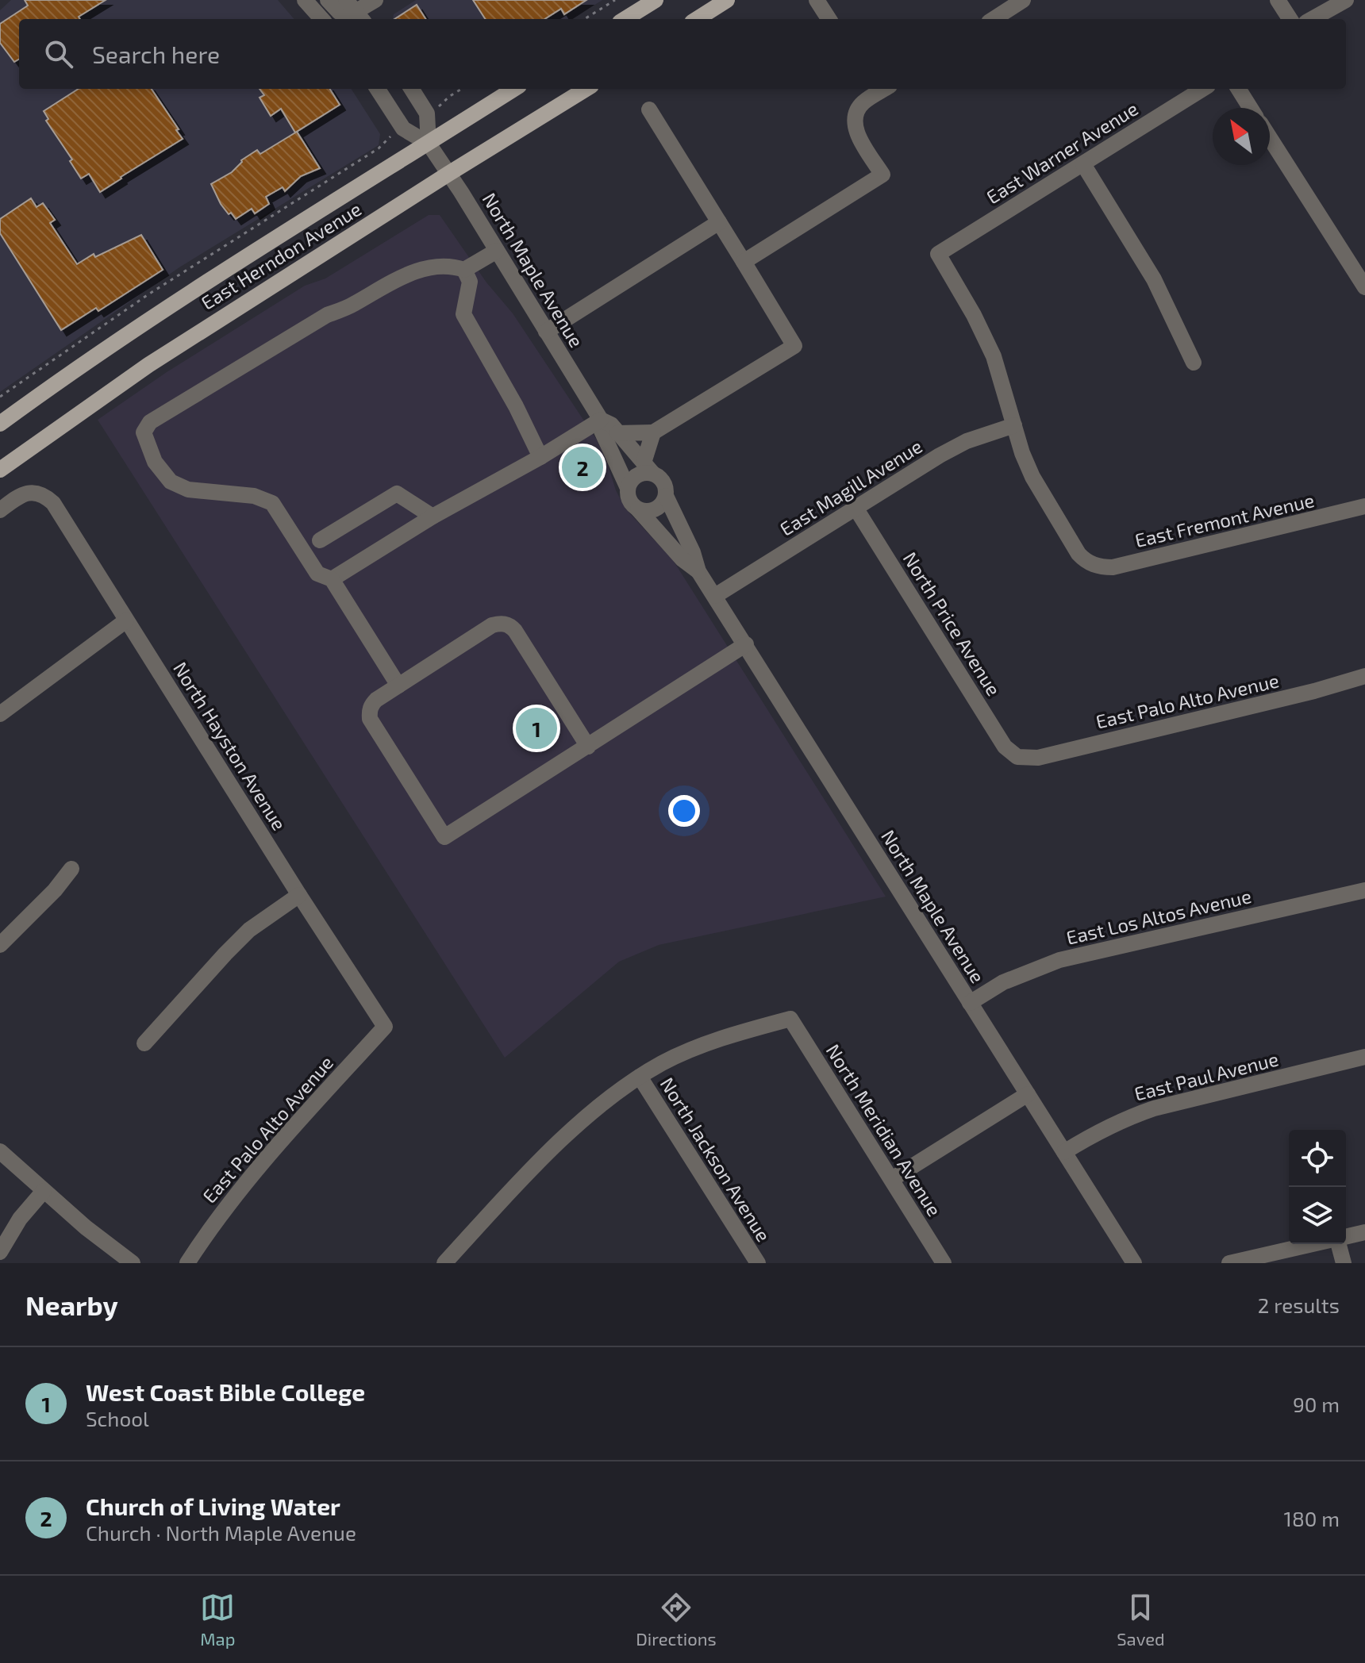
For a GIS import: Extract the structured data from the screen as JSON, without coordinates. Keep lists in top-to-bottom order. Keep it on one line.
{"streets":{"main road":["East Herndon Avenue"],"street":["East Warner Avenue","North Maple Avenue","East Magill Avenue","East Fremont Avenue","North Price Avenue","East Palo Alto Avenue","North Hayston Avenue","East Los Altos Avenue","East Paul Avenue","North Meridian Avenue","North Jackson Avenue"]},"crossings":[["East Warner Avenue","East Magill Avenue"],["East Warner Avenue","East Fremont Avenue"],["East Herndon Avenue","North Maple Avenue"],["North Maple Avenue","East Magill Avenue"],["North Maple Avenue","East Los Altos Avenue"],["North Maple Avenue","East Paul Avenue"],["East Magill Avenue","East Fremont Avenue"],["East Magill Avenue","North Price Avenue"],["North Price Avenue","East Palo Alto Avenue"],["East Palo Alto Avenue","North Hayston Avenue"],["North Meridian Avenue","North Jackson Avenue"]],"north":"top left","page":{"search":"Search here","pins":["2","1"],"heading":["Nearby","2 results"],"list":[{"mark":"1","name":"West Coast Bible College","note":"School","value":"90 m"},{"mark":"2","name":"Church of Living Water","note":"Church · North Maple Avenue","value":"180 m"}],"nav":["Map","Directions","Saved"]}}
